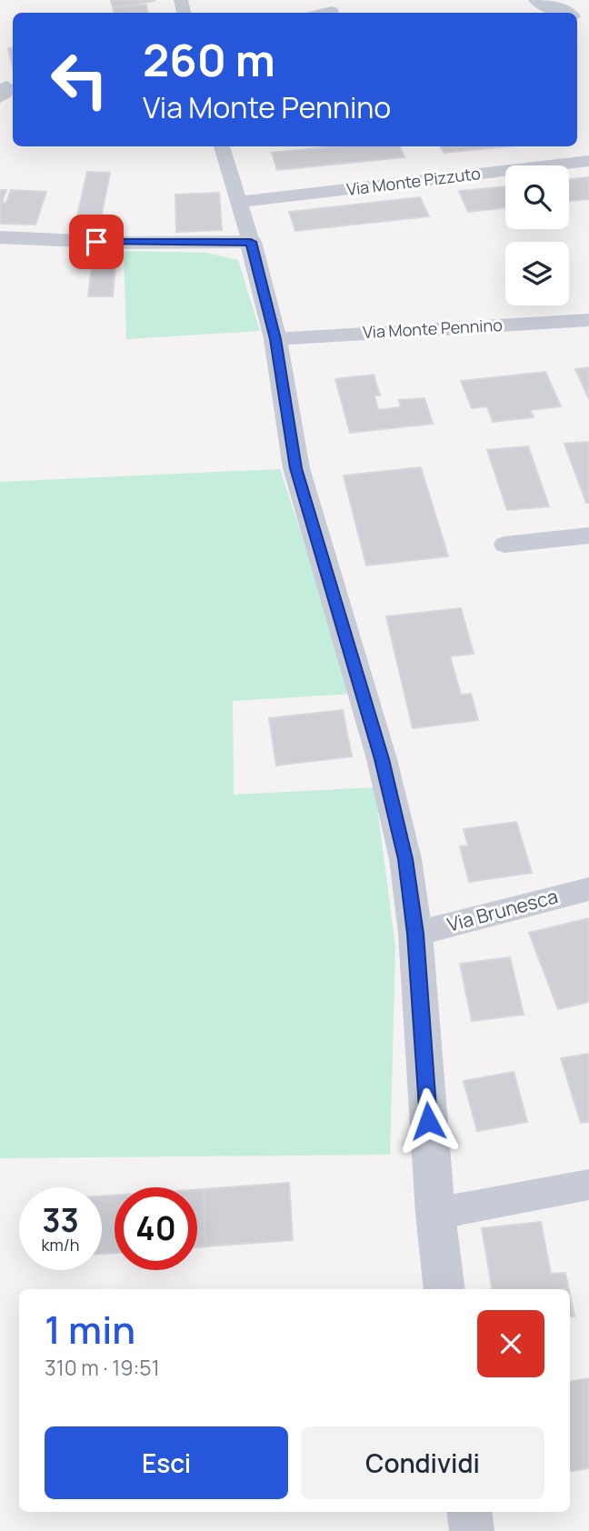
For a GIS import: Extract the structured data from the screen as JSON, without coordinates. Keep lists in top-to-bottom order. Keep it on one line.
{"streets":{"street":["Via Monte Pizzuto","Via Monte Pennino","Via Brunesca"]},"page":{"turn":["260 m","Via Monte Pennino"],"speed":"33 km/h","limit":"40","heading":["1 min","310 m · 19:51"],"buttons":["Esci","Condividi"]}}
